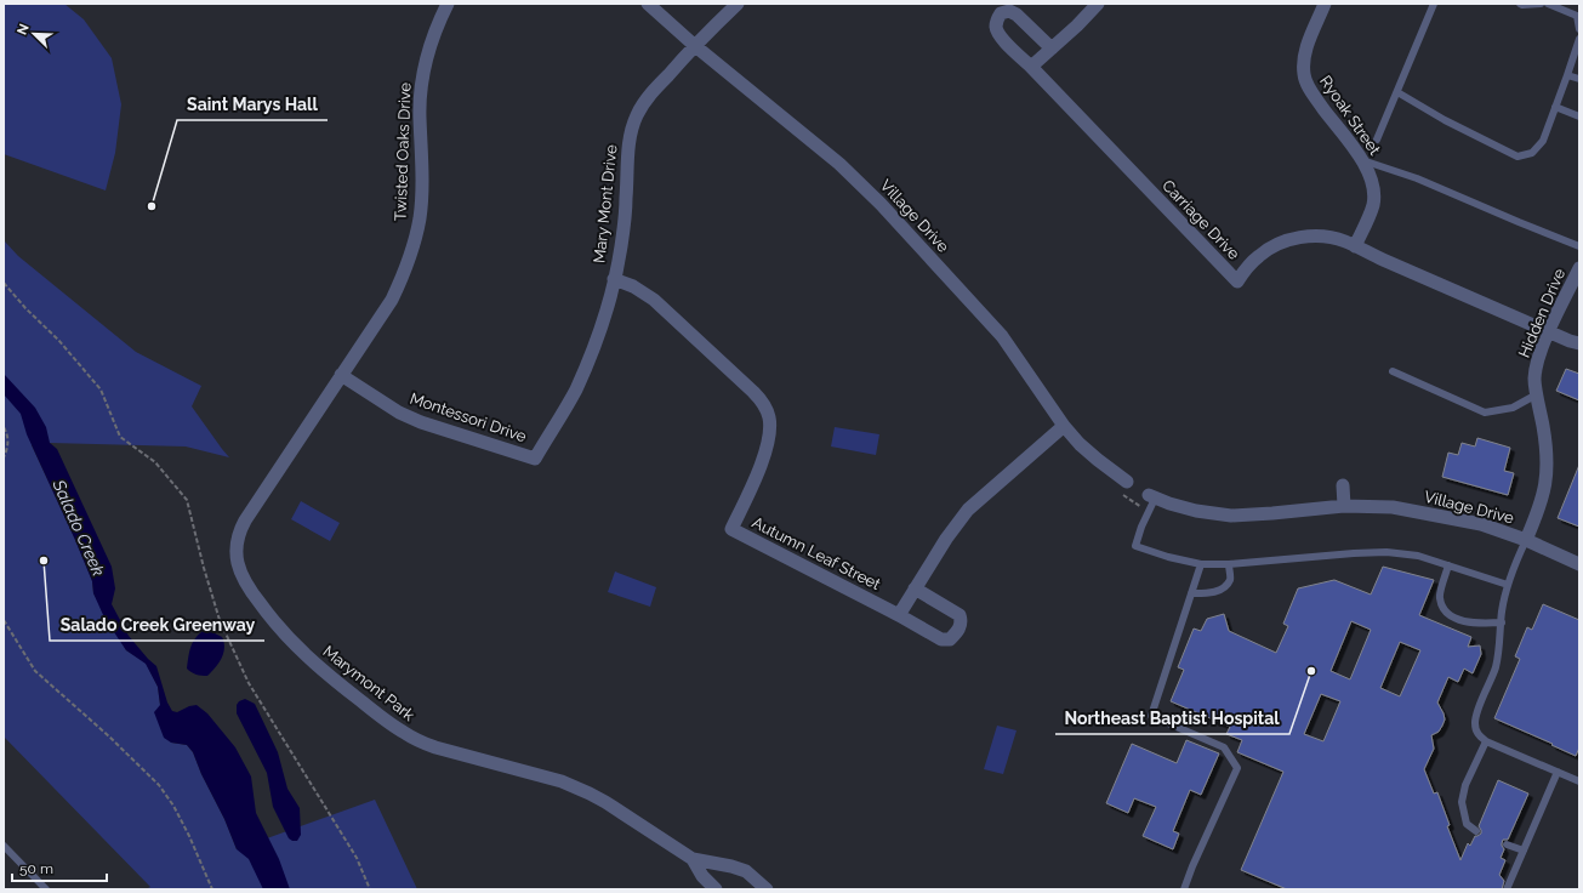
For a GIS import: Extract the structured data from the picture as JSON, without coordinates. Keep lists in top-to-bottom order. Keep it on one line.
{"streets":{"street":["Ryoak Street","Twisted Oaks Drive","Mary Mont Drive","Village Drive","Carriage Drive","Hidden Drive","Montessori Drive","Autumn Leaf Street","Marymont Park"]},"crossings":[["Ryoak Street","Carriage Drive"],["Twisted Oaks Drive","Montessori Drive"],["Twisted Oaks Drive","Marymont Park"],["Mary Mont Drive","Village Drive"],["Mary Mont Drive","Montessori Drive"],["Mary Mont Drive","Autumn Leaf Street"],["Village Drive","Hidden Drive"],["Carriage Drive","Hidden Drive"]],"water":["Salado Creek"],"places":["Saint Marys Hall","Salado Creek Greenway","Northeast Baptist Hospital"],"scale_bar":"50 m","north":"top left"}
